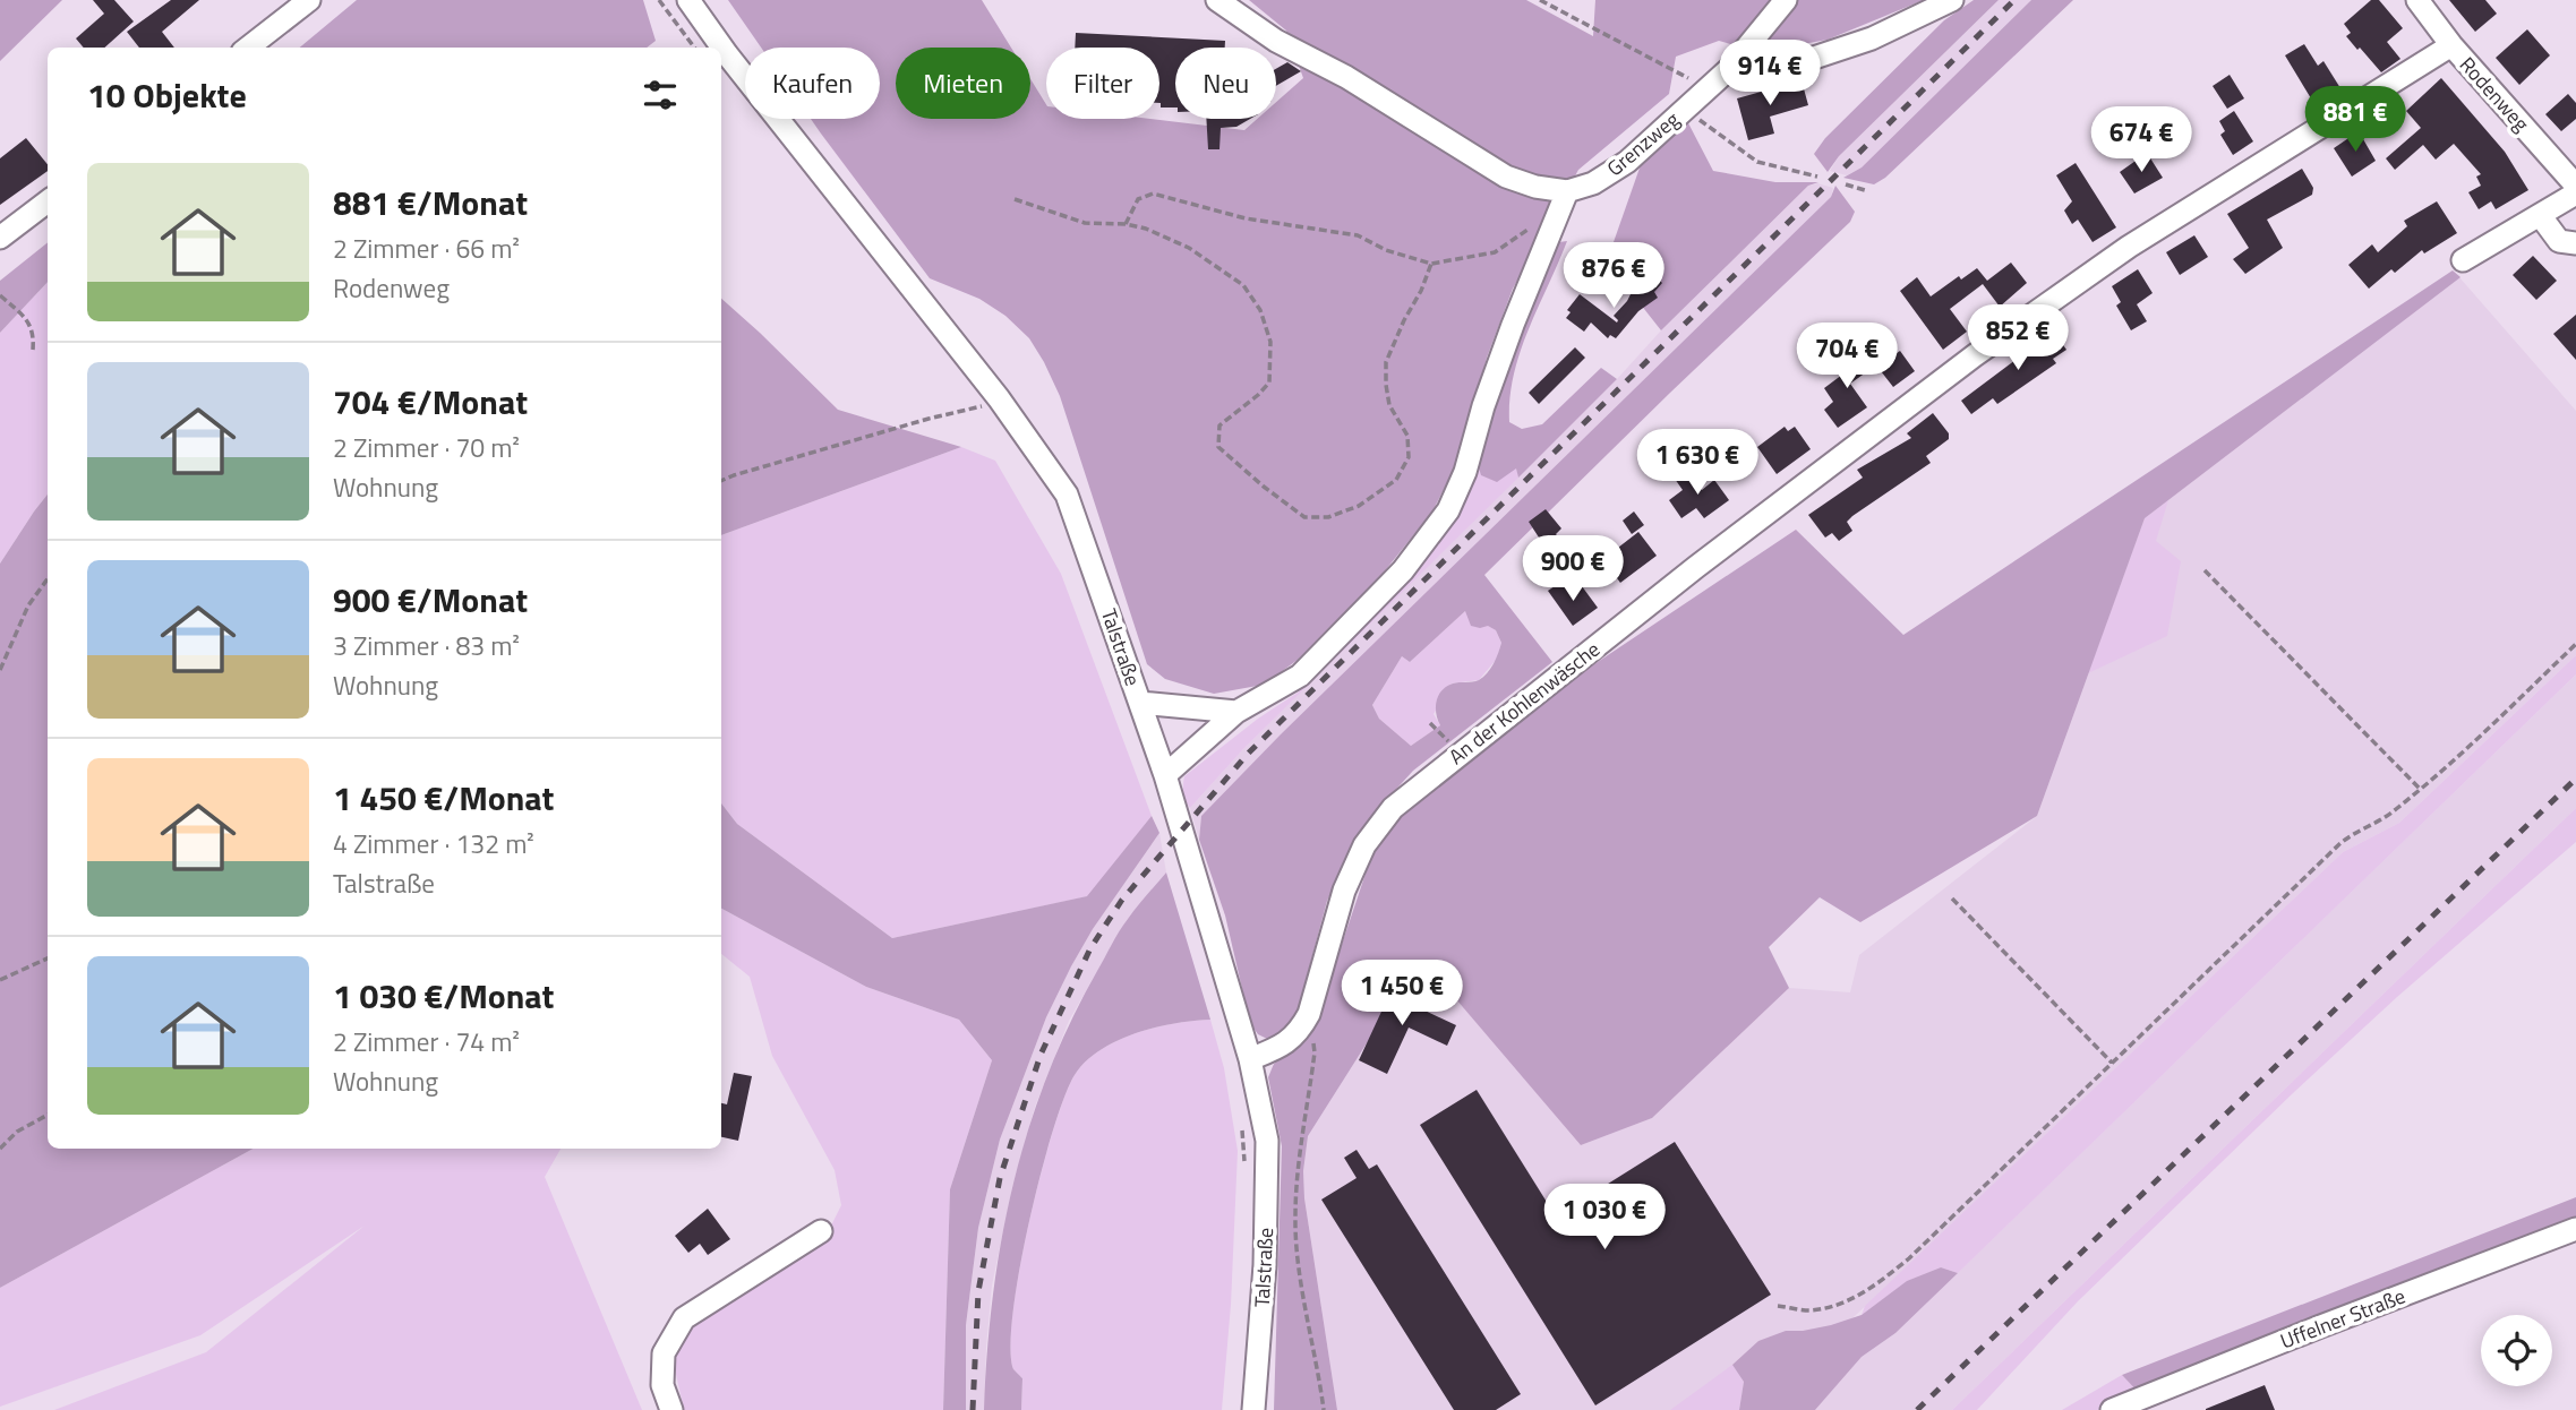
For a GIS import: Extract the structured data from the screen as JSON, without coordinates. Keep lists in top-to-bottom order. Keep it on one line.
{"streets":{"street":["Rodenweg","Grenzweg","Talstraße","An der Kohlenwäsche","Uffelner Straße"]},"crossings":[["Rodenweg","An der Kohlenwäsche"],["Talstraße","An der Kohlenwäsche"]],"page":{"price":["914 €","881 €","674 €","876 €","852 €","704 €","1 630 €","900 €","1 450 €","1 030 €"],"chip":["Kaufen","Mieten","Filter","Neu"],"heading":"10 Objekte","list":[{"name":"881 €/Monat","note":"2 Zimmer · 66 m² · Rodenweg"},{"name":"704 €/Monat","note":"2 Zimmer · 70 m² · Wohnung"},{"name":"900 €/Monat","note":"3 Zimmer · 83 m² · Wohnung"},{"name":"1 450 €/Monat","note":"4 Zimmer · 132 m² · Talstraße"},{"name":"1 030 €/Monat","note":"2 Zimmer · 74 m² · Wohnung"}]}}
